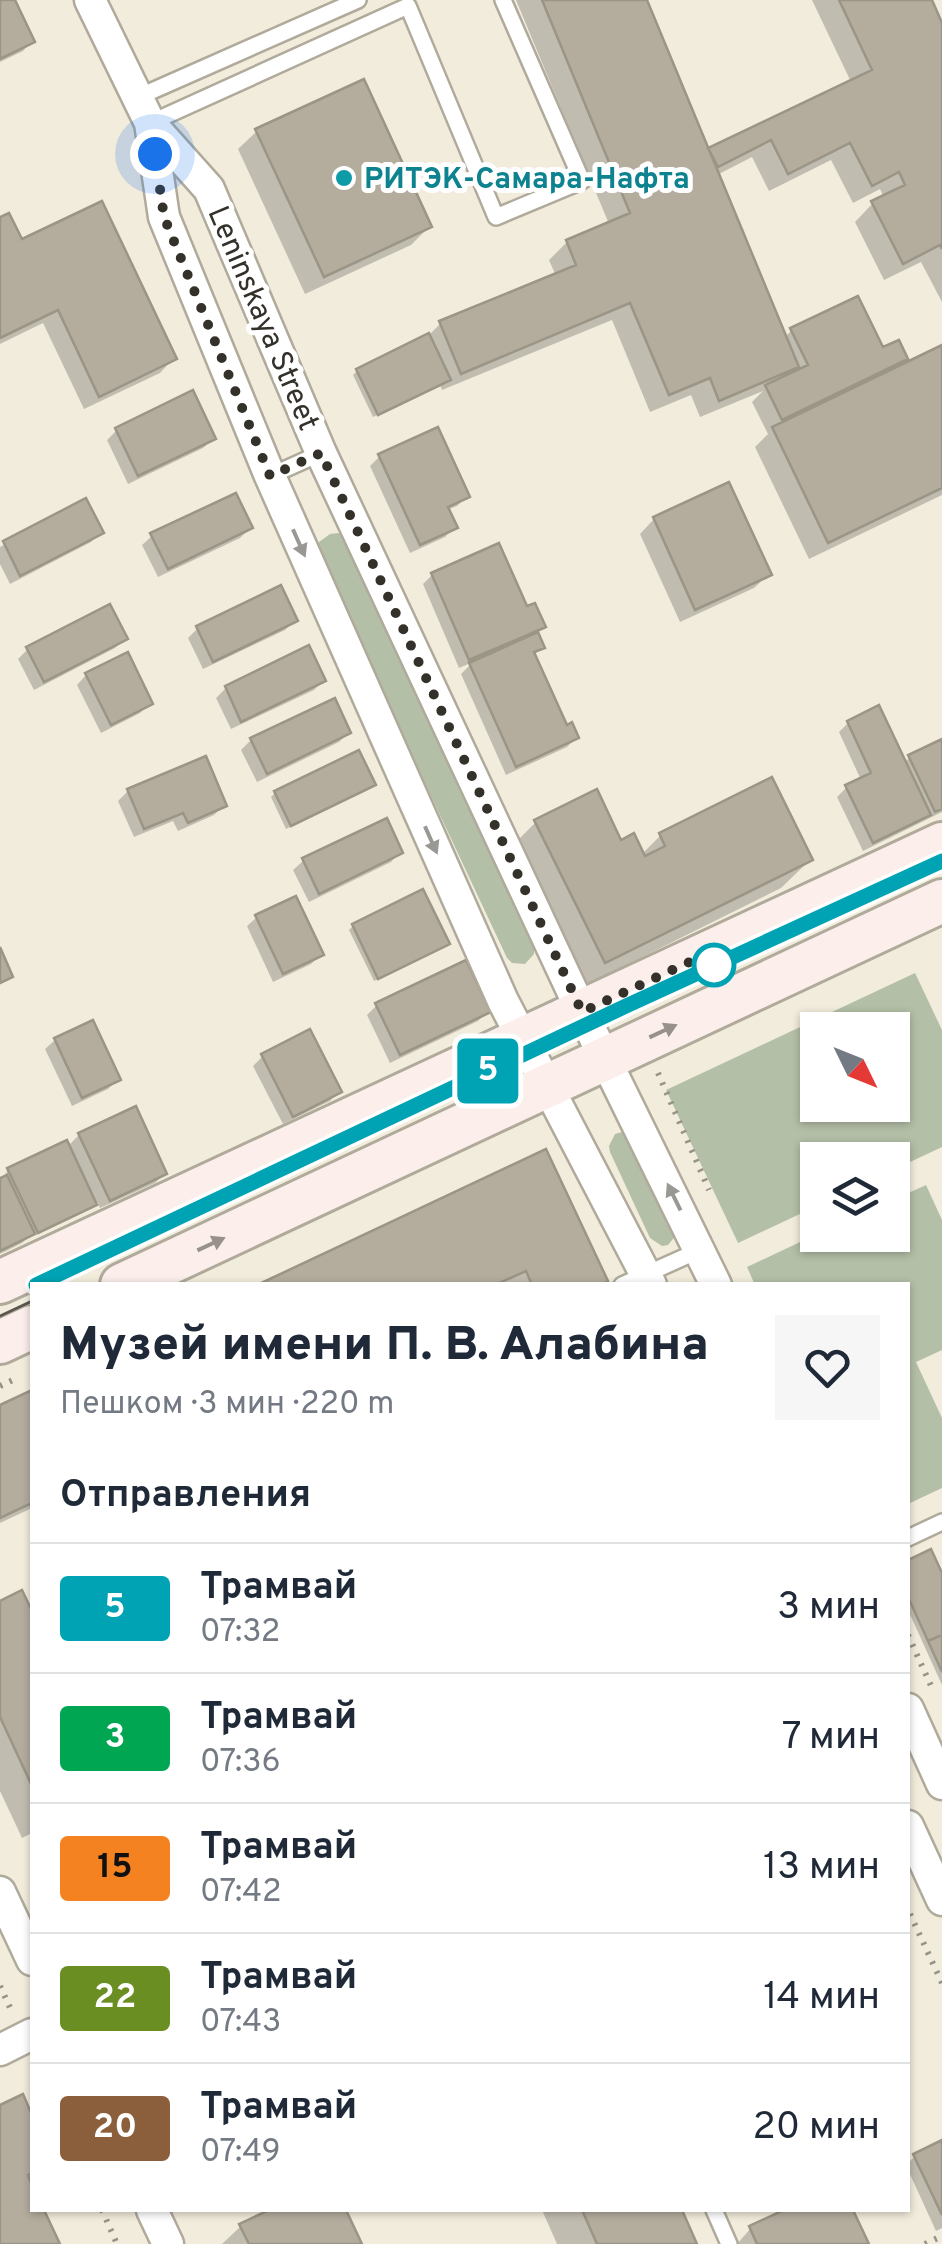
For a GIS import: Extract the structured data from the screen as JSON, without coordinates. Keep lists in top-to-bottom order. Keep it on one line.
{"streets":{"street":["Leninskaya Street"]},"places":["РИТЭК-Самара-Нафта"],"lines":["tram line 5"],"north":"bottom right","page":{"on_map":"5","heading":[["Музей имени П. В. Алабина","Пешком · 3 мин · 220 m"],"Отправления"],"list":[{"mark":"5","name":"Трамвай","note":"07:32","value":"3 мин"},{"mark":"3","name":"Трамвай","note":"07:36","value":"7 мин"},{"mark":"15","name":"Трамвай","note":"07:42","value":"13 мин"},{"mark":"22","name":"Трамвай","note":"07:43","value":"14 мин"},{"mark":"20","name":"Трамвай","note":"07:49","value":"20 мин"}]}}
